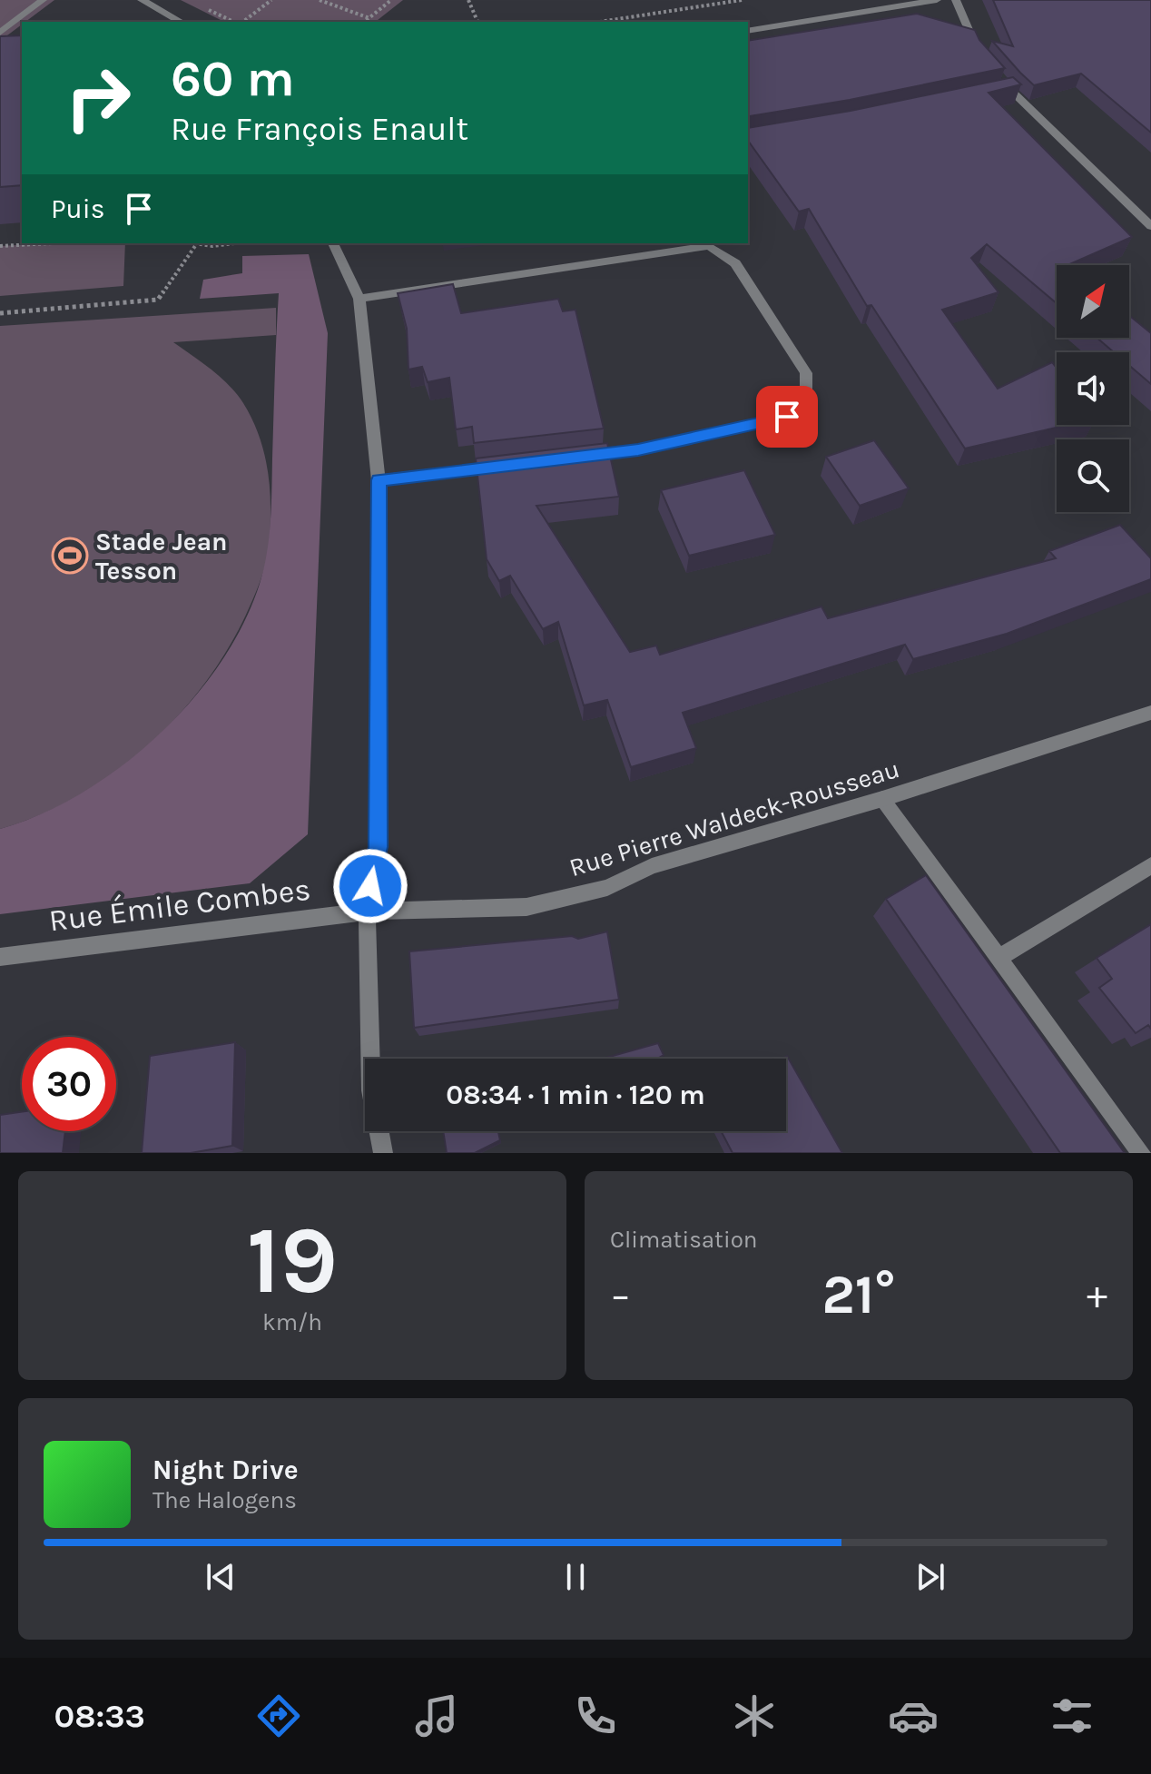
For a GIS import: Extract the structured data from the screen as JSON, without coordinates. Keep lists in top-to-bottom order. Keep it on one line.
{"streets":{"street":["Rue Pierre Waldeck-Rousseau","Rue Émile Combes"]},"crossings":[["Rue Pierre Waldeck-Rousseau","Rue Émile Combes"]],"places":{"sports":["Stade Jean Tesson"]},"north":"top right","page":{"turn":["60 m","Rue François Enault"],"then":"Puis","limit":"30","trip":"08:34 · 1 min · 120 m","tile":[["19","km/h"],"Climatisation"],"heat":["−","21°","+"],"song":["Night Drive","The Halogens"],"tabs":"08:33"}}
